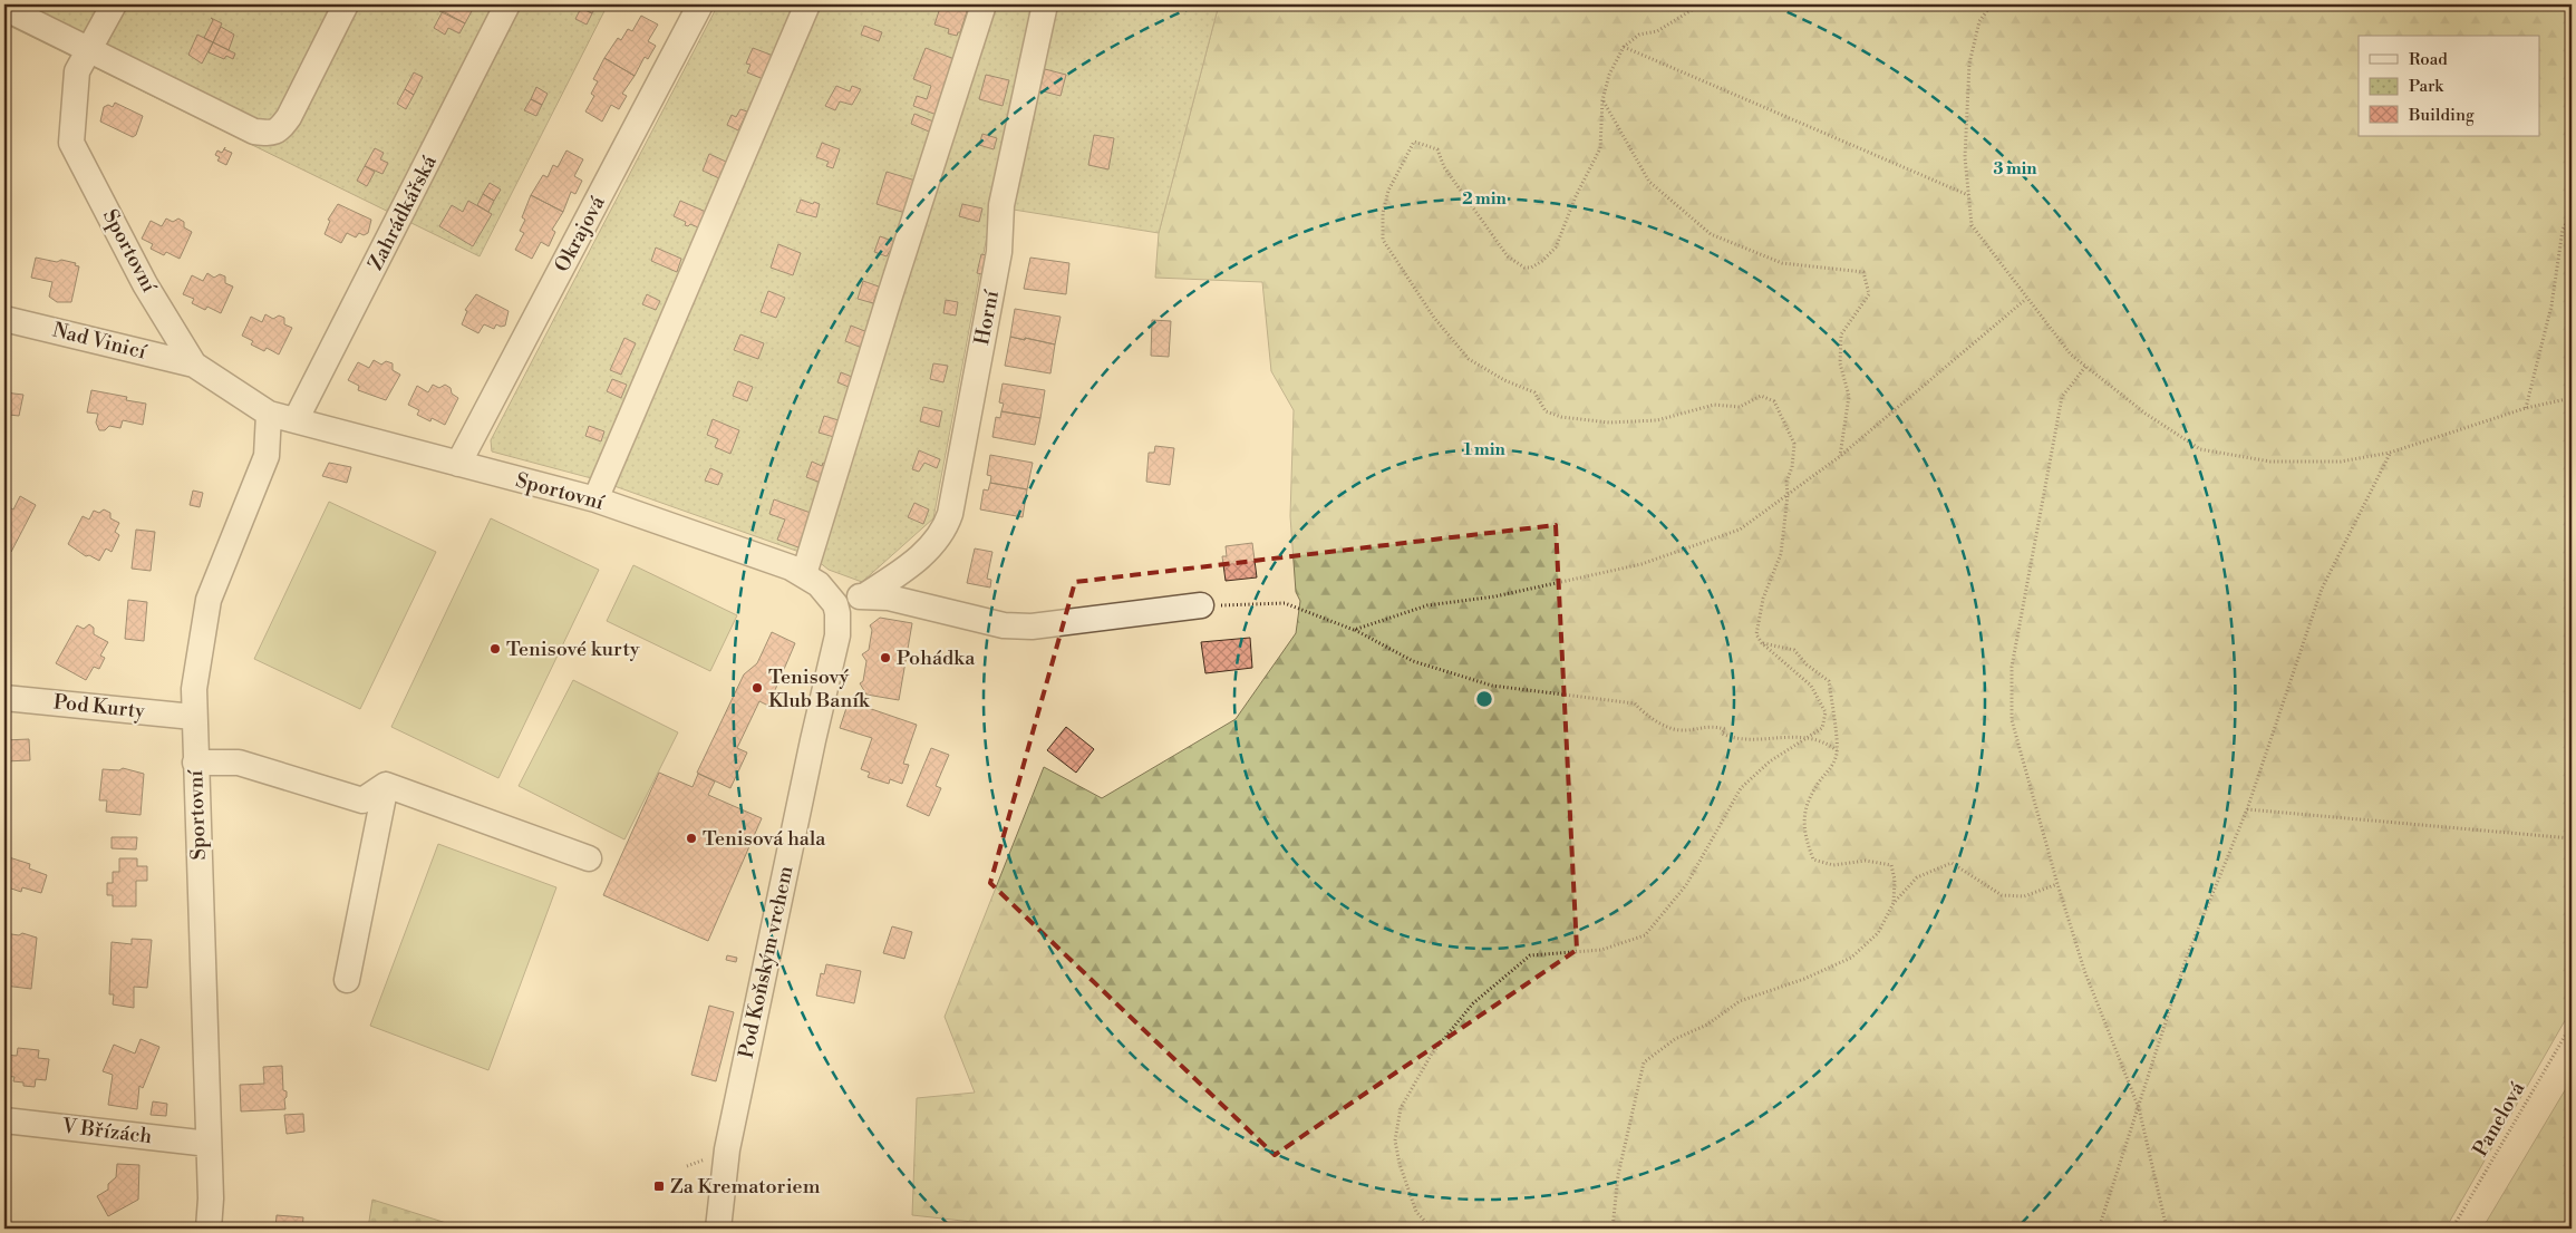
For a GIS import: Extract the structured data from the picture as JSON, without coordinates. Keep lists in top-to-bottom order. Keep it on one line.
{"streets":{"street":["Zahrádkářská","Okrajová","Sportovní","Horní","Nad Vinicí","Pod Kurty","Pod Koňským vrchem","V Břízách"],"path":["Panelová"]},"crossings":[["Zahrádkářská","Sportovní"],["Okrajová","Sportovní"],["Sportovní","Nad Vinicí"],["Sportovní","Pod Kurty"],["Sportovní","Pod Koňským vrchem"],["Sportovní","V Břízách"]],"places":{"other":["Tenisové kurty","Pohádka","Tenisový Klub Baník","Tenisová hala"],"transit":["Za Krematoriem"]},"legend":["Road","Park","Building"],"rings":["3 min","2 min","1 min"]}
